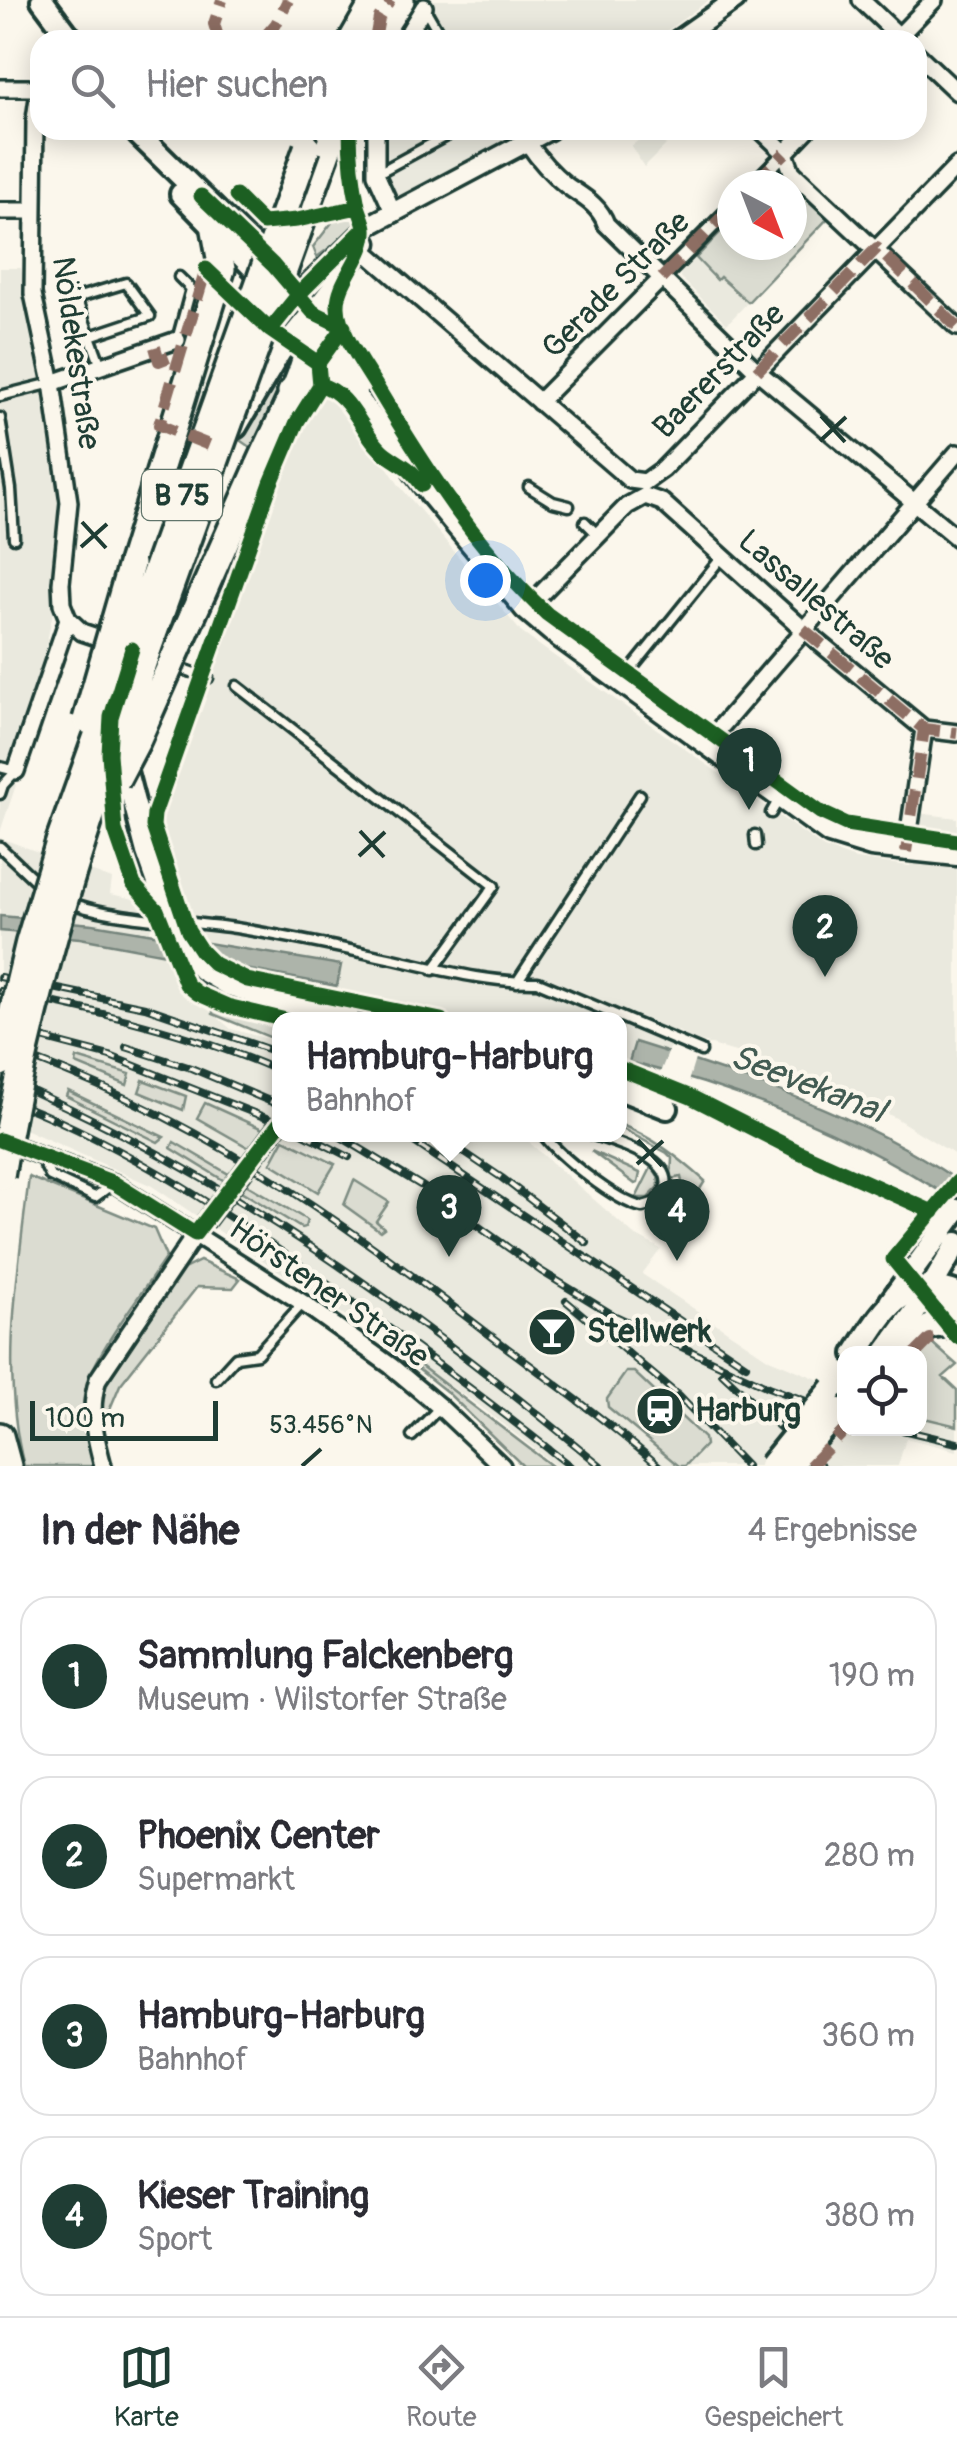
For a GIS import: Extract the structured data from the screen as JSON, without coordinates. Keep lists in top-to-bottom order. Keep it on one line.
{"streets":{"highway":["B 75"],"street":["Gerade Straße","Nöldekestraße","Baererstraße","Lassallestraße","Hörstener Straße"]},"crossings":[["Gerade Straße","Lassallestraße"],["Baererstraße","Lassallestraße"]],"water":["Seevekanal"],"places":{"bar":["Stellwerk"],"station":["Harburg"]},"scale_bar":"100 m","north":"bottom right","page":{"search":"Hier suchen","pins":["1","2","3","4"],"popup":["Hamburg-Harburg","Bahnhof"],"scale":"100 m","heading":["In der Nähe","4 Ergebnisse"],"list":[{"mark":"1","name":"Sammlung Falckenberg","note":"Museum · Wilstorfer Straße","value":"190 m"},{"mark":"2","name":"Phoenix Center","note":"Supermarkt","value":"280 m"},{"mark":"3","name":"Hamburg-Harburg","note":"Bahnhof","value":"360 m"},{"mark":"4","name":"Kieser Training","note":"Sport","value":"380 m"}],"nav":["Karte","Route","Gespeichert"]},"coordinates":["53.456°N"]}
